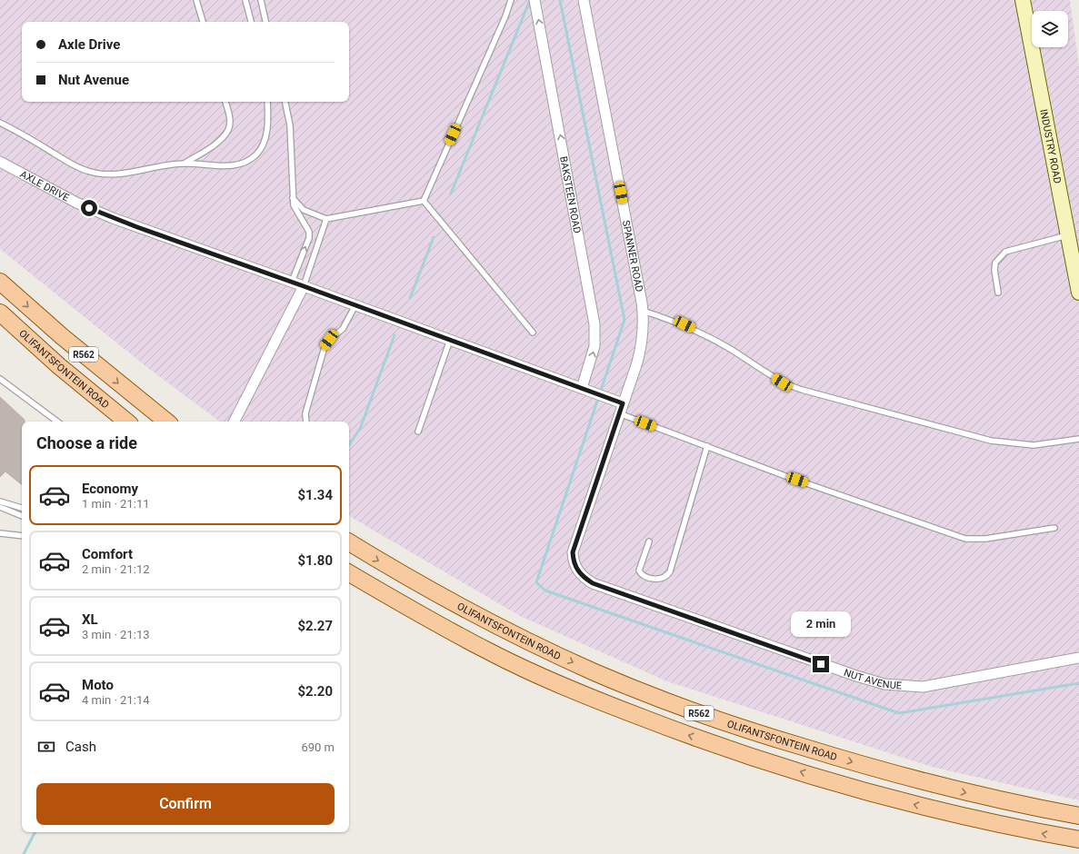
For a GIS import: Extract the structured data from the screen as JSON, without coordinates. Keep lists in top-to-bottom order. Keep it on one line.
{"streets":{"main road":["R562","OLIFANTSFONTEIN ROAD"],"street":["INDUSTRY ROAD","AXLE DRIVE","BAKSTEEN ROAD","SPANNER ROAD","NUT AVENUE"]},"crossings":[["AXLE DRIVE","BAKSTEEN ROAD"],["AXLE DRIVE","SPANNER ROAD"],["AXLE DRIVE","NUT AVENUE"],["SPANNER ROAD","NUT AVENUE"]],"one_way":["BAKSTEEN ROAD"],"page":{"banner":["Axle Drive","Nut Avenue"],"heading":"Choose a ride","list":[{"name":"Economy","note":"1 min · 21:11","value":"$1.34"},{"name":"Comfort","note":"2 min · 21:12","value":"$1.80"},{"name":"XL","note":"3 min · 21:13","value":"$2.27"},{"name":"Moto","note":"4 min · 21:14","value":"$2.20"}],"bubble":"2 min","pay":["Cash","690 m"],"buttons":"Confirm"}}
